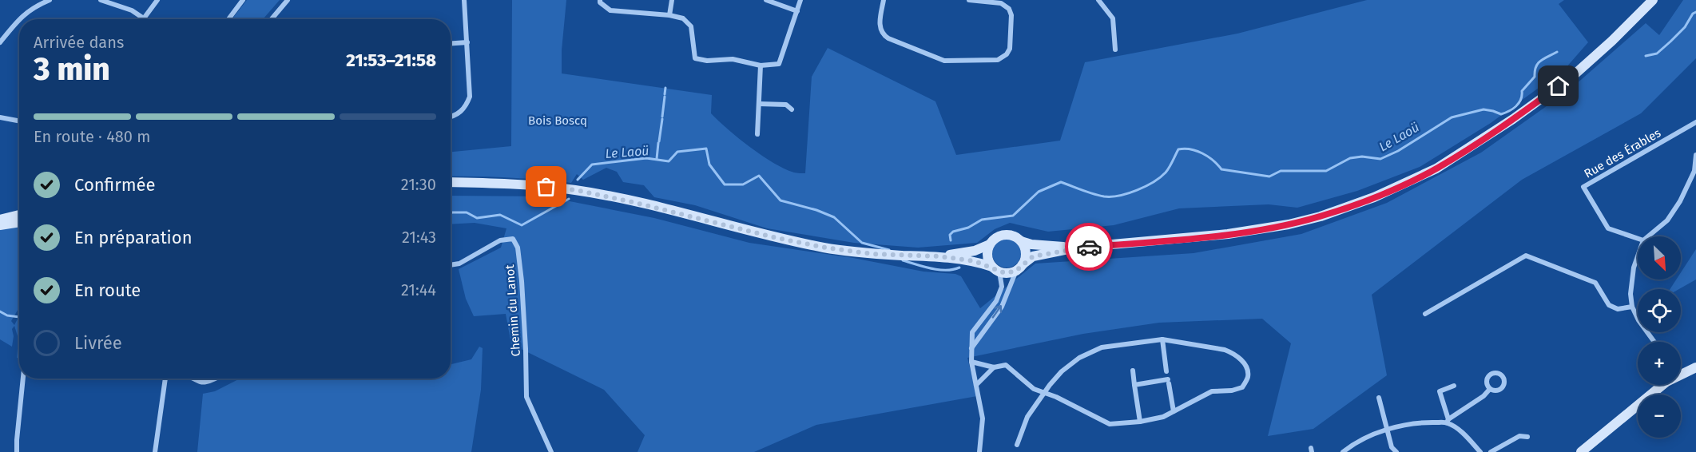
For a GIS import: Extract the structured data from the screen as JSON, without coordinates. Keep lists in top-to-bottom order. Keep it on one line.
{"streets":{"street":["Rue des Érables","Chemin du Lanot"]},"water":["Le Laoü"],"parks":["Bois Boscq"],"north":"bottom right","page":{"heading":["3 min","Arrivée dans","21:53–21:58"],"bar":"En route · 480 m","list":[["Confirmée","21:30"],["En préparation","21:43"],["En route","21:44"],"Livrée"],"map_buttons":["+","−"]}}
